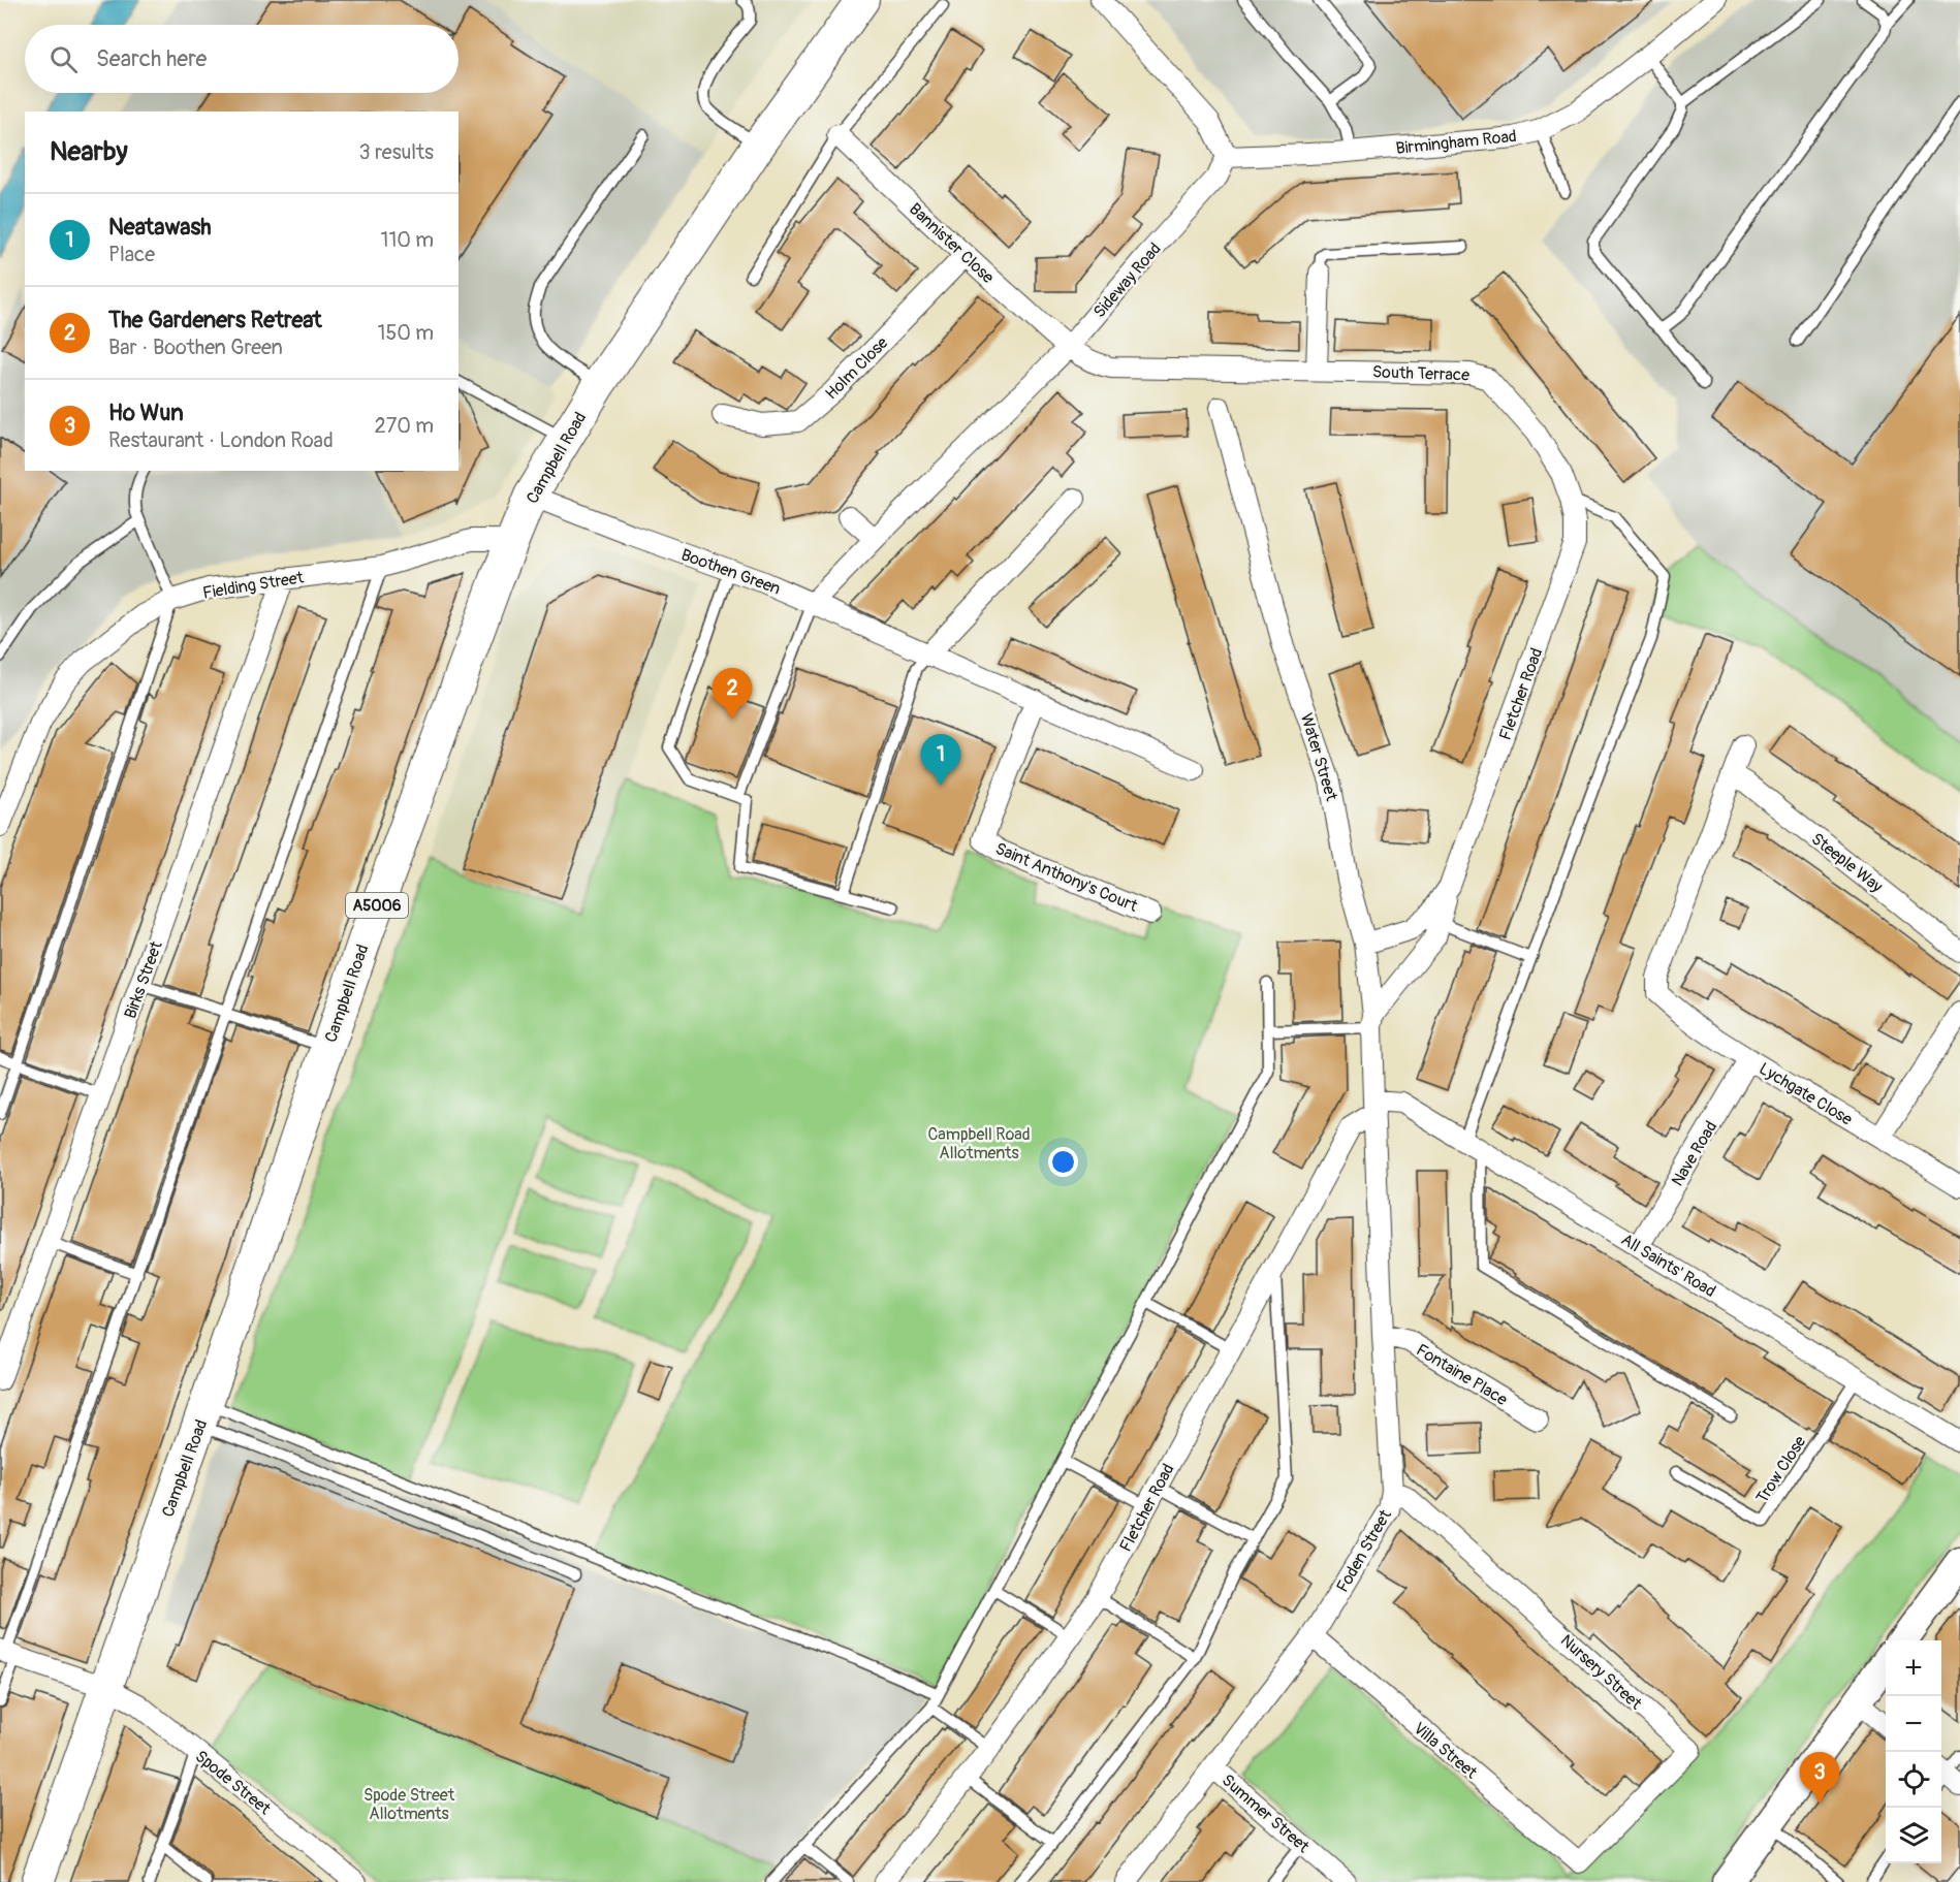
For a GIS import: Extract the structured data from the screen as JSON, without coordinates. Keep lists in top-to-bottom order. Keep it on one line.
{"streets":{"main road":["Campbell Road","A5006"],"street":["Birmingham Road","Bannister Close","Sideway Road","Holm Close","South Terrace","Boothen Green","Fielding Street","Fletcher Road","Water Street","Steeple Way","Saint Anthony's Court","Birks Street","Lychgate Close","Nave Road","All Saints' Road","Fontaine Place","Foden Street","Nursery Street","Villa Street","Spode Street","Summer Street"],"lane":["Trow Close"]},"crossings":[["Birmingham Road","Sideway Road"],["Bannister Close","Sideway Road"],["Bannister Close","Holm Close"],["Bannister Close","South Terrace"],["Sideway Road","South Terrace"],["Sideway Road","Boothen Green"],["South Terrace","Fletcher Road"],["Campbell Road","Boothen Green"],["Campbell Road","Fielding Street"],["Campbell Road","Spode Street"],["Boothen Green","Saint Anthony's Court"],["Fielding Street","Birks Street"],["Fletcher Road","Water Street"],["Fletcher Road","All Saints' Road"],["Fletcher Road","Foden Street"],["Water Street","All Saints' Road"],["Water Street","Foden Street"],["Steeple Way","Lychgate Close"],["Lychgate Close","Nave Road"],["Nave Road","All Saints' Road"],["All Saints' Road","Trow Close"],["All Saints' Road","Foden Street"],["Fontaine Place","Foden Street"],["Foden Street","Nursery Street"],["Foden Street","Villa Street"],["Foden Street","Summer Street"],["Nursery Street","Villa Street"]],"parks":["Campbell Road Allotments","Spode Street Allotments"],"page":{"search":"Search here","heading":["Nearby","3 results"],"list":[{"mark":"1","name":"Neatawash","note":"Place","value":"110 m"},{"mark":"2","name":"The Gardeners Retreat","note":"Bar · Boothen Green","value":"150 m"},{"mark":"3","name":"Ho Wun","note":"Restaurant · London Road","value":"270 m"}],"pins":["2","1","3"],"map_buttons":["+","−"]}}
